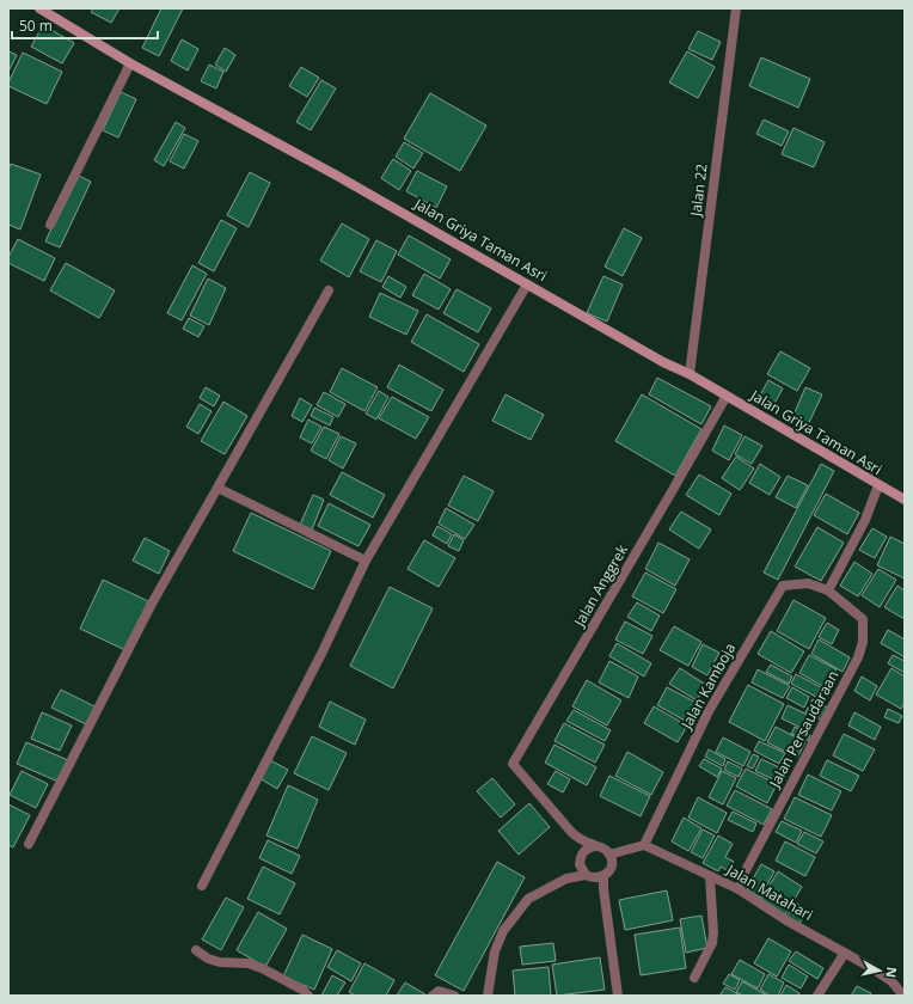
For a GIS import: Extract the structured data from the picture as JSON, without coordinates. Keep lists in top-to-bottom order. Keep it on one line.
{"streets":{"street":["Jalan 22","Jalan Griya Taman Asri","Jalan Anggrek","Jalan Kamboja","Jalan Persaudaraan","Jalan Matahari"]},"crossings":[["Jalan 22","Jalan Griya Taman Asri"],["Jalan Griya Taman Asri","Jalan Anggrek"],["Jalan Kamboja","Jalan Persaudaraan"],["Jalan Kamboja","Jalan Matahari"],["Jalan Persaudaraan","Jalan Matahari"]],"scale_bar":"50 m","north":"right"}
